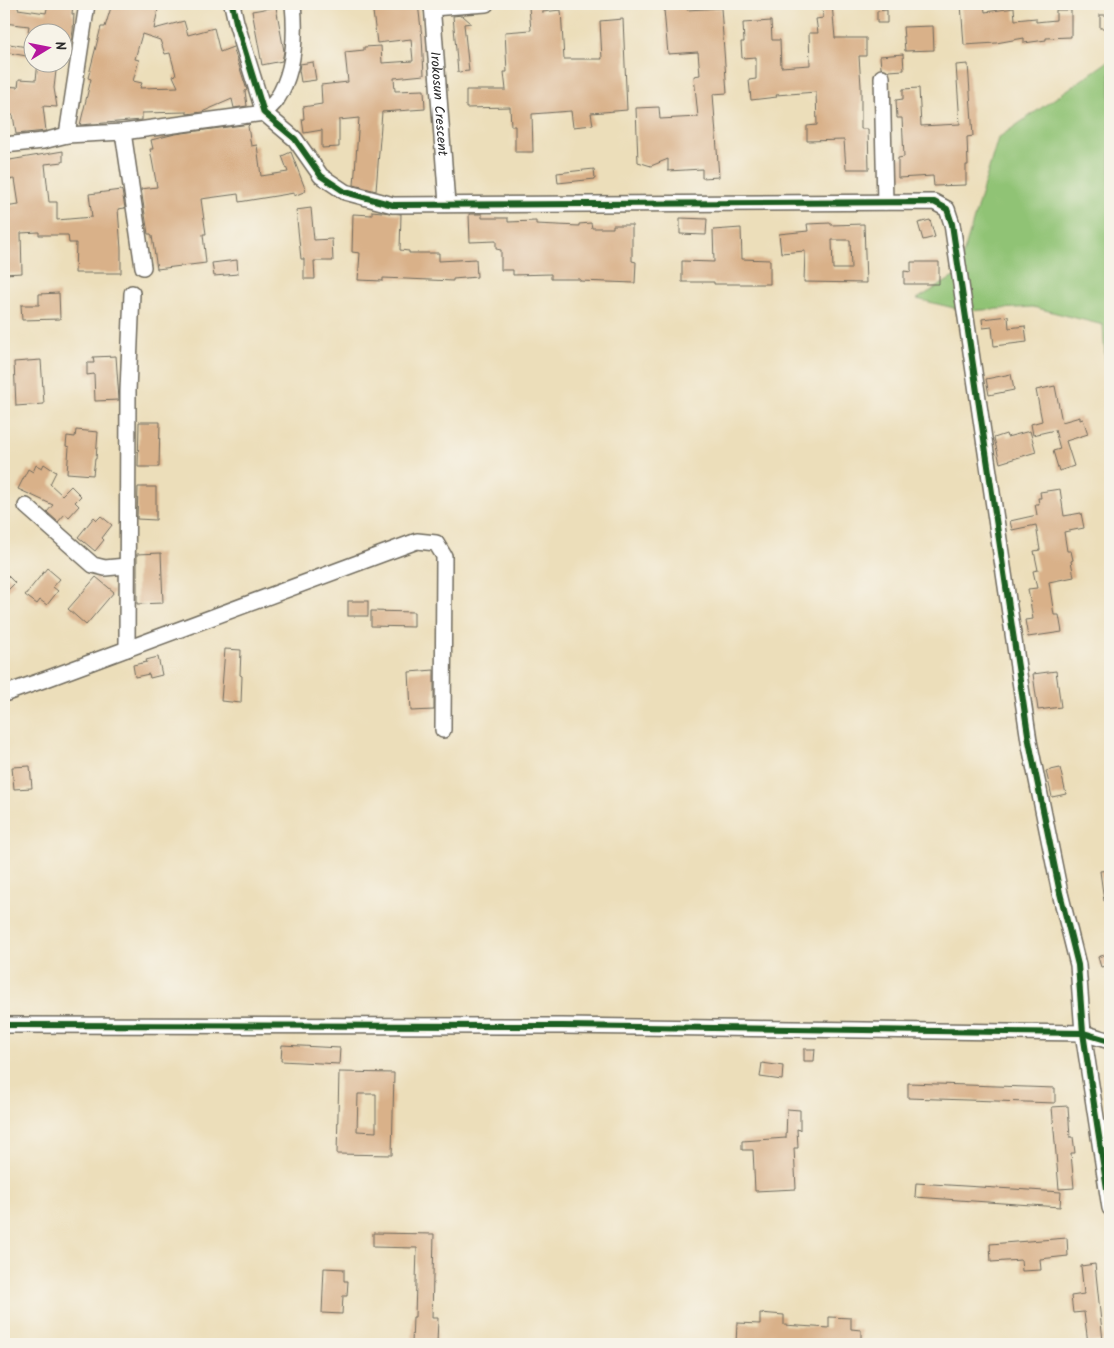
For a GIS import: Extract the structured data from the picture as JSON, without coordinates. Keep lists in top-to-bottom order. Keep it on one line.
{"streets":{"street":["Irokosun Crescent"]},"north":"right"}
